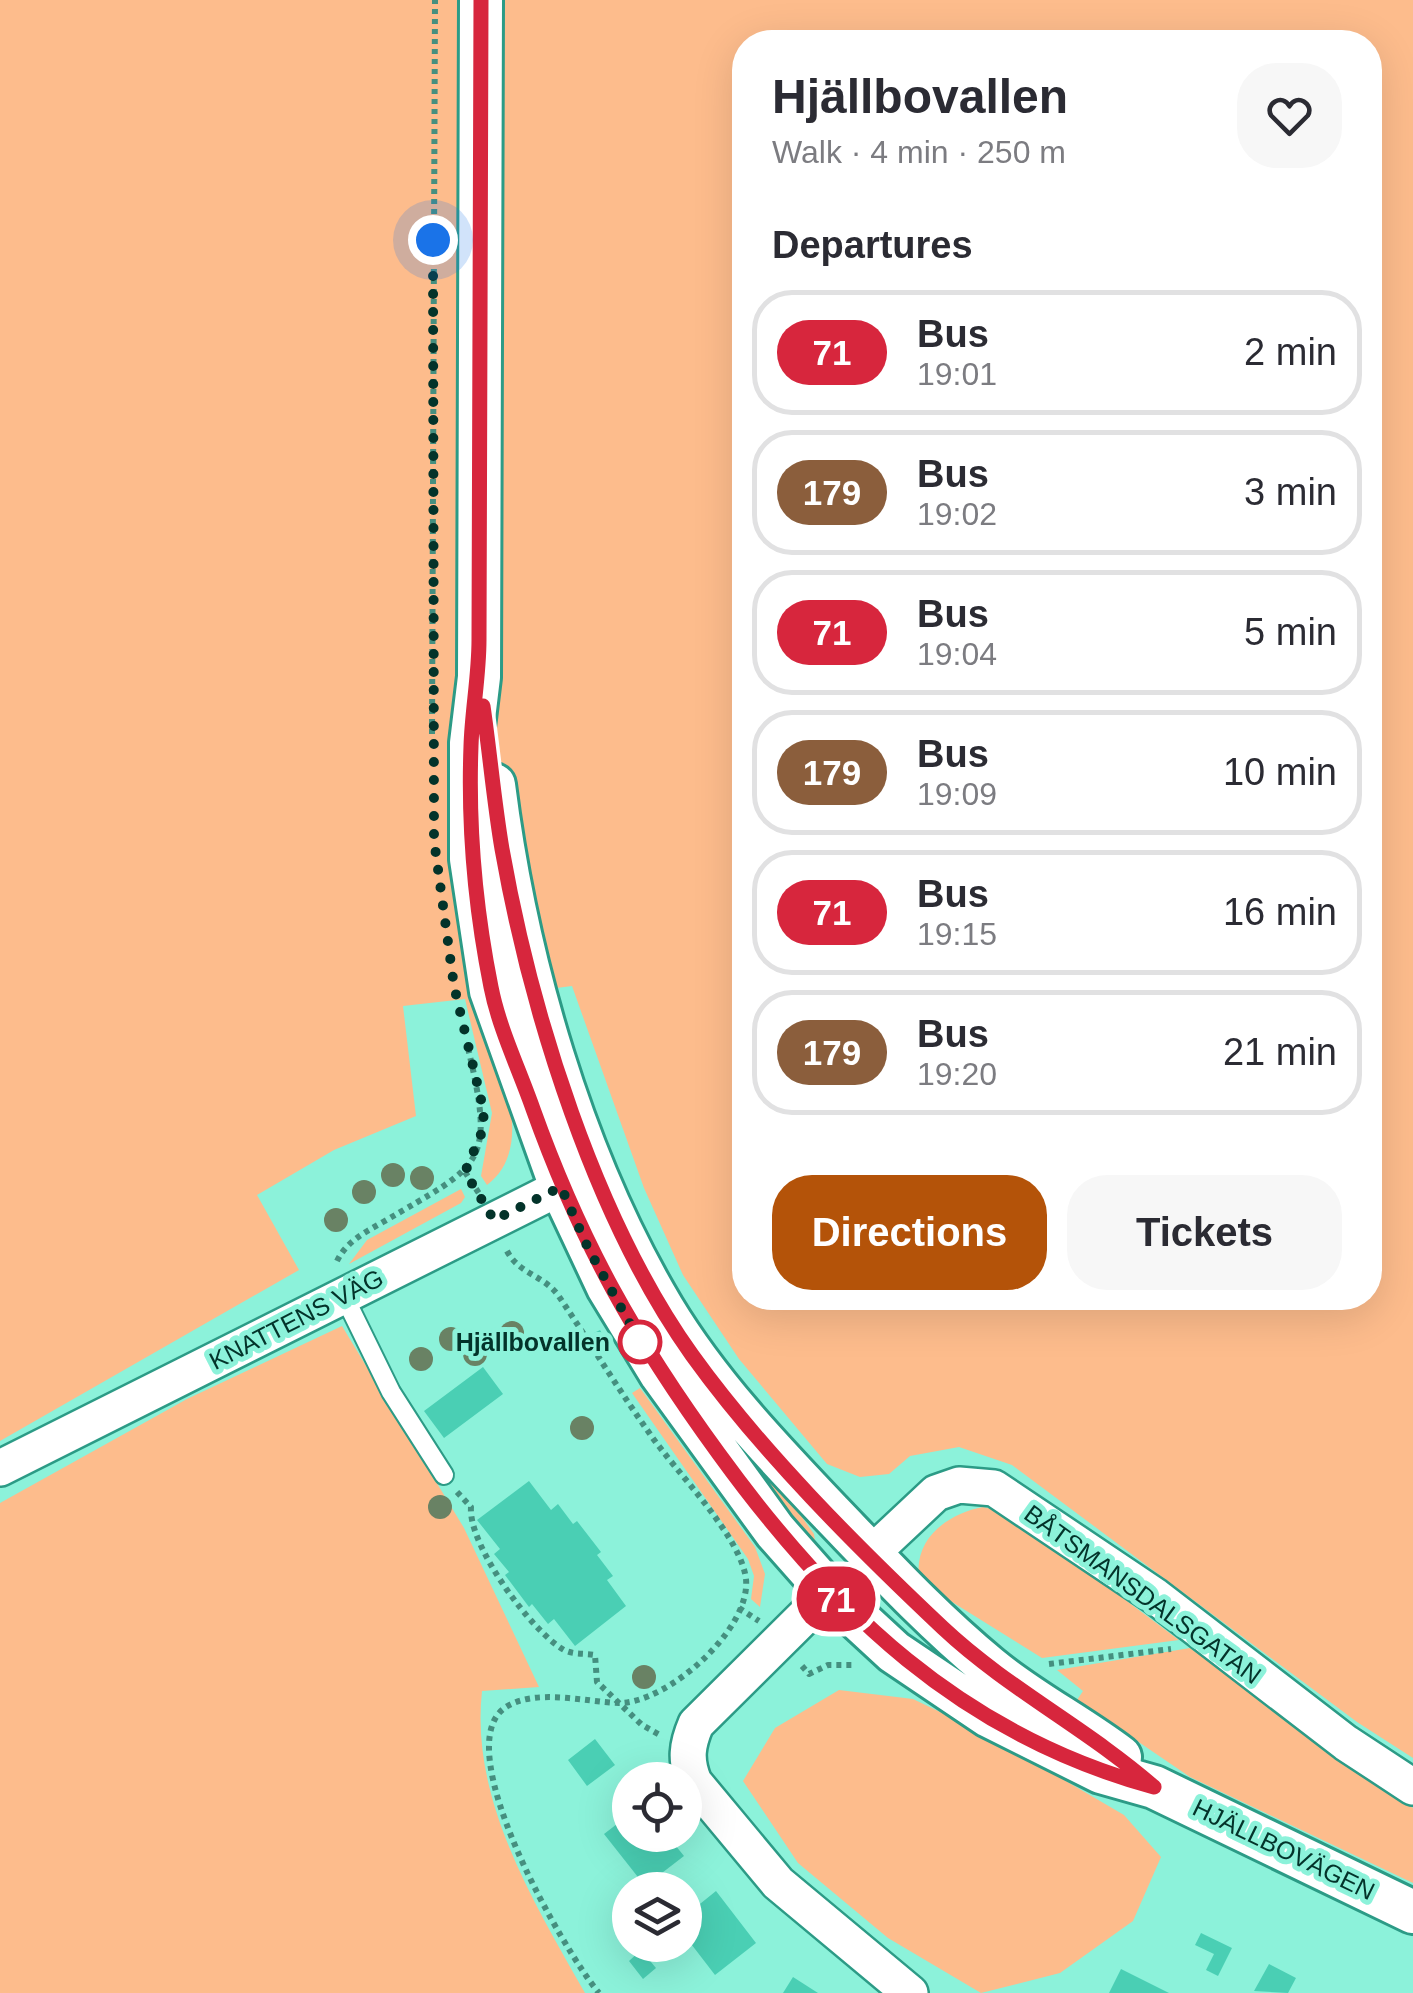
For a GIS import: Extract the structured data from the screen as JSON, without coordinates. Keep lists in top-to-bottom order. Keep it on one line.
{"streets":{"street":["KNATTENS VÄG","BÅTSMANSDALSGATAN","HJÄLLBOVÄGEN"]},"crossings":[["KNATTENS VÄG","HJÄLLBOVÄGEN"],["BÅTSMANSDALSGATAN","HJÄLLBOVÄGEN"]],"places":["Hjällbovallen"],"lines":["bus line 71"],"page":{"on_map":"71","heading":[["Hjällbovallen","Walk · 4 min · 250 m"],"Departures"],"list":[{"mark":"71","name":"Bus","note":"19:01","value":"2 min"},{"mark":"179","name":"Bus","note":"19:02","value":"3 min"},{"mark":"71","name":"Bus","note":"19:04","value":"5 min"},{"mark":"179","name":"Bus","note":"19:09","value":"10 min"},{"mark":"71","name":"Bus","note":"19:15","value":"16 min"},{"mark":"179","name":"Bus","note":"19:20","value":"21 min"}],"buttons":["Directions","Tickets"]}}
